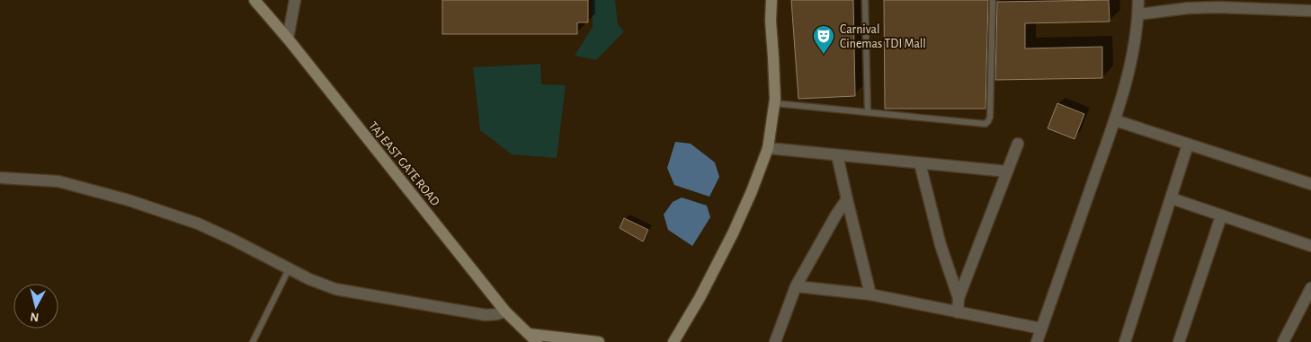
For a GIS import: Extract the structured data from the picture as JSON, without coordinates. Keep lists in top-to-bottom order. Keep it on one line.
{"streets":{"main road":["TAJ EAST GATE ROAD"]},"places":{"theatre":["Carnival Cinemas TDI Mall"]},"north":"bottom"}
